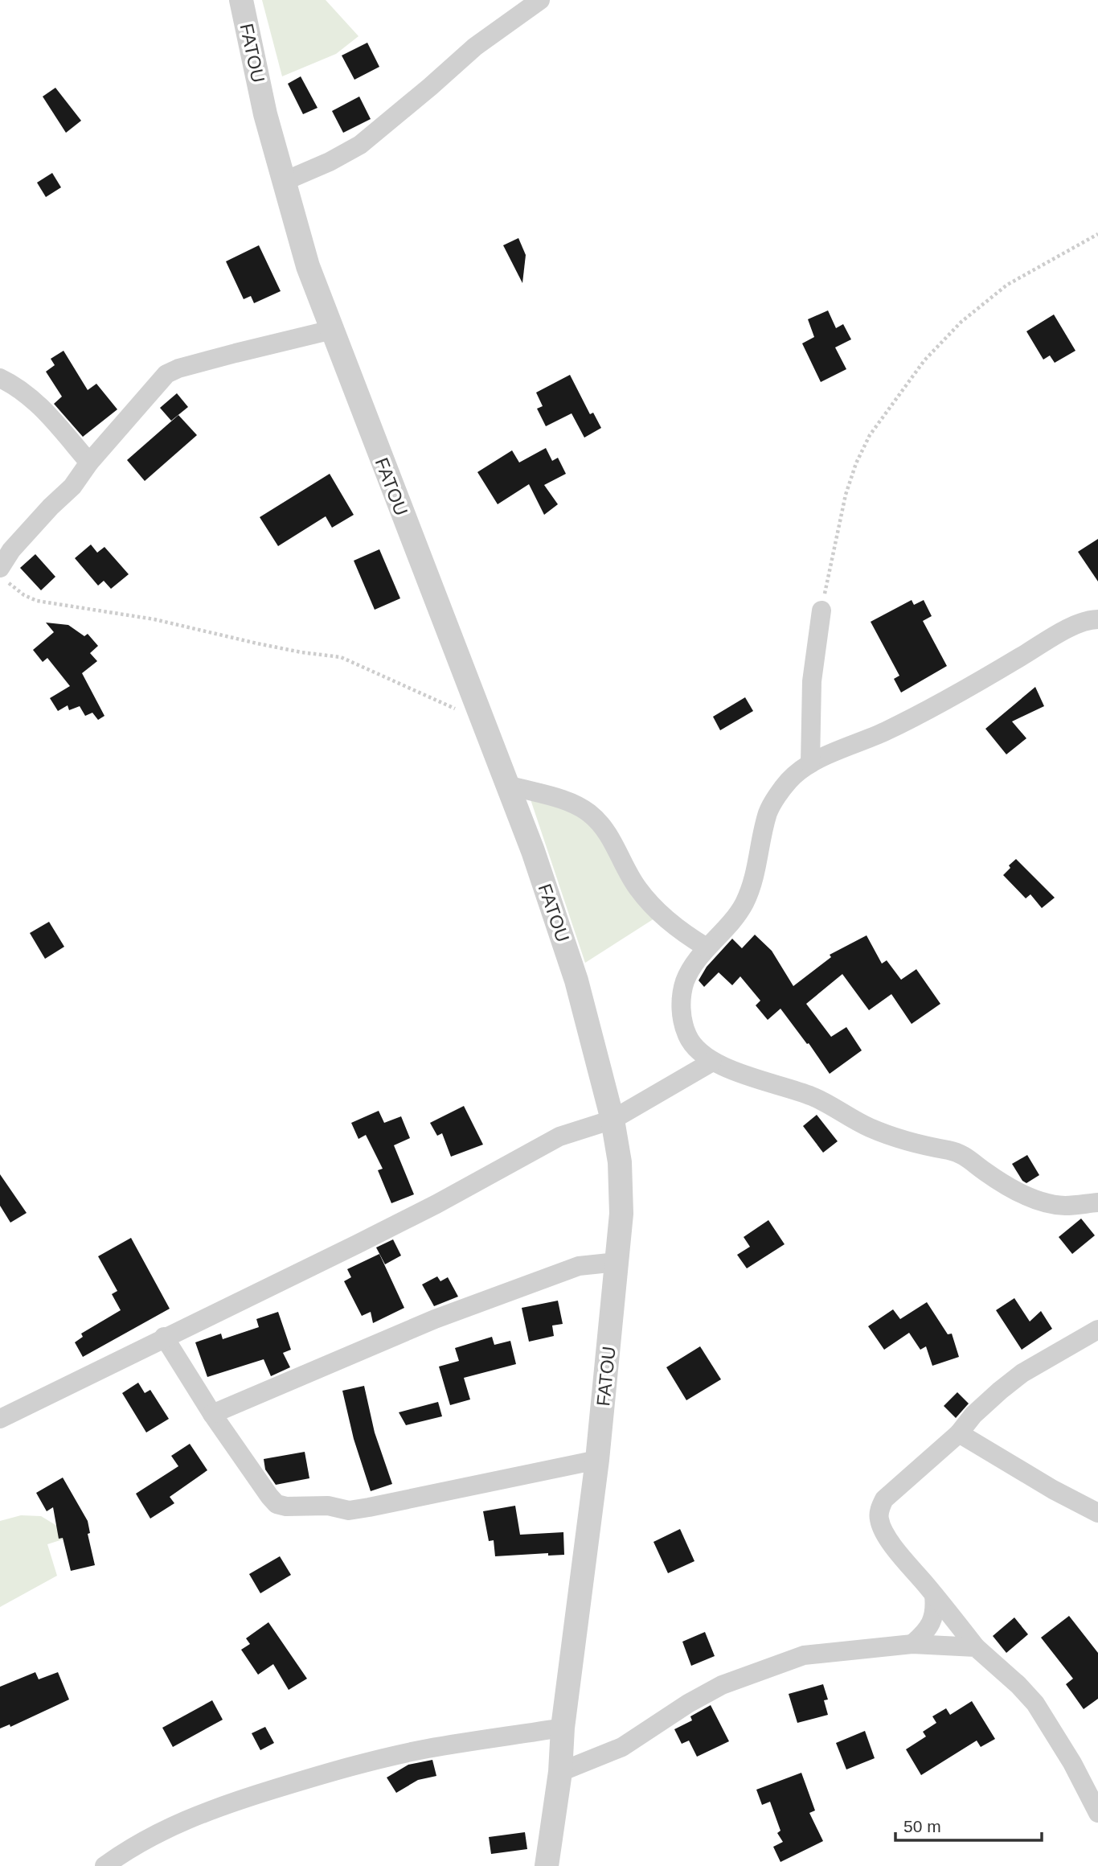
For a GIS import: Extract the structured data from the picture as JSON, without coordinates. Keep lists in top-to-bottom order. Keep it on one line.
{"streets":{"street":["FATOU"]},"scale_bar":"50 m"}
